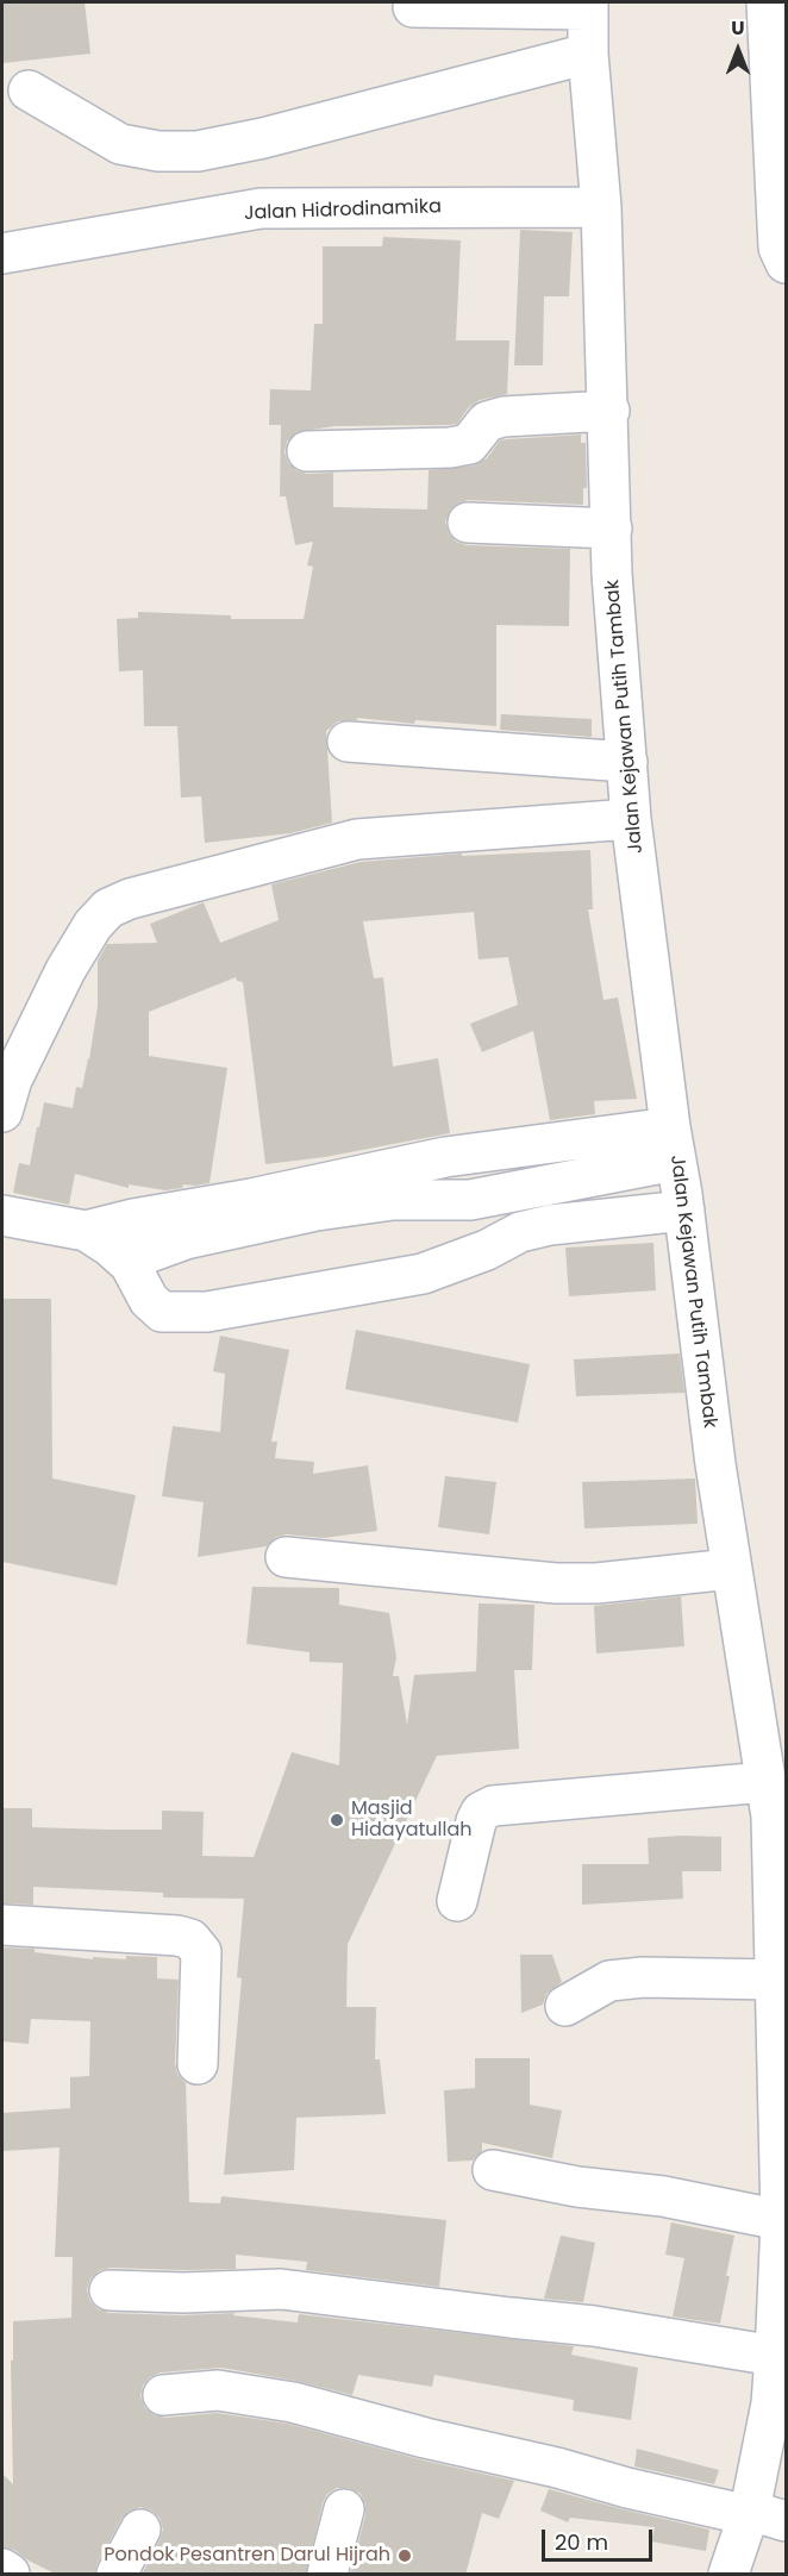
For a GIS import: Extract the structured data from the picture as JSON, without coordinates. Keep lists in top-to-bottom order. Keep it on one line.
{"streets":{"street":["Jalan Hidrodinamika","Jalan Kejawan Putih Tambak"]},"crossings":[["Jalan Hidrodinamika","Jalan Kejawan Putih Tambak"]],"places":["Masjid Hidayatullah","Pondok Pesantren Darul Hijrah"],"scale_bar":"20 m","north":"top"}
